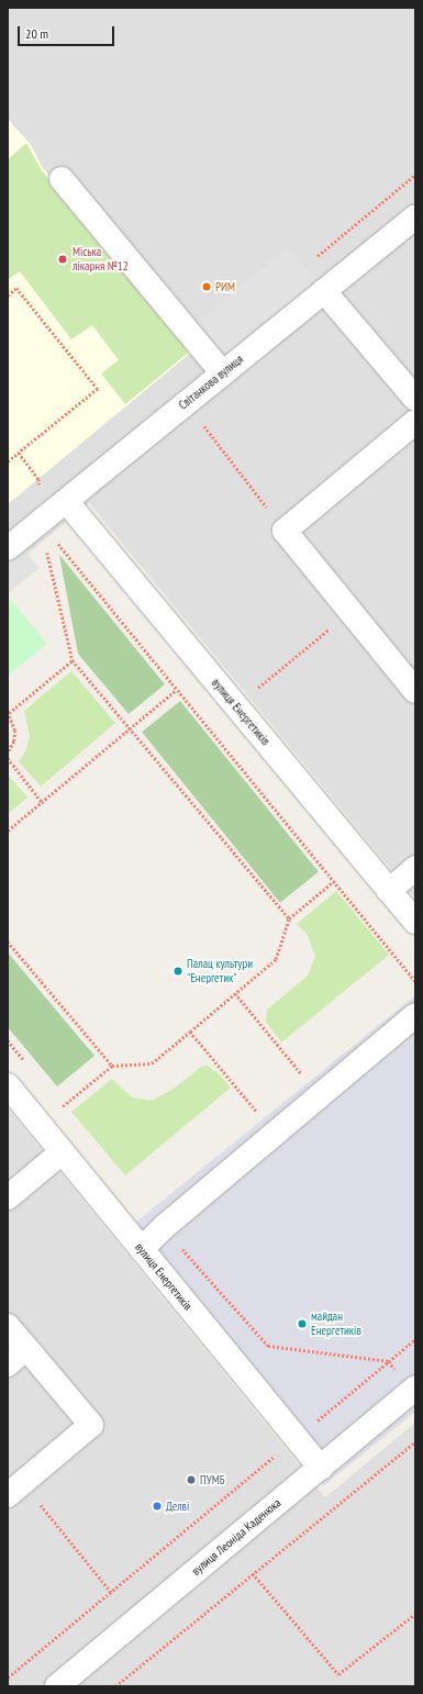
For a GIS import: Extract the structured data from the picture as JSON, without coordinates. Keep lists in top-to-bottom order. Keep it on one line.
{"streets":{"street":["Світанкова вулиця","вулиця Енергетиків","вулиця Леоніда Каденюка"]},"crossings":[["Світанкова вулиця","вулиця Енергетиків"],["вулиця Енергетиків","вулиця Леоніда Каденюка"]],"places":["Міська лікарня №12","РИМ","Палац культури \"Енергетик\"","майдан Енергетиків","ПУМБ","Делві"],"scale_bar":"20 m"}
